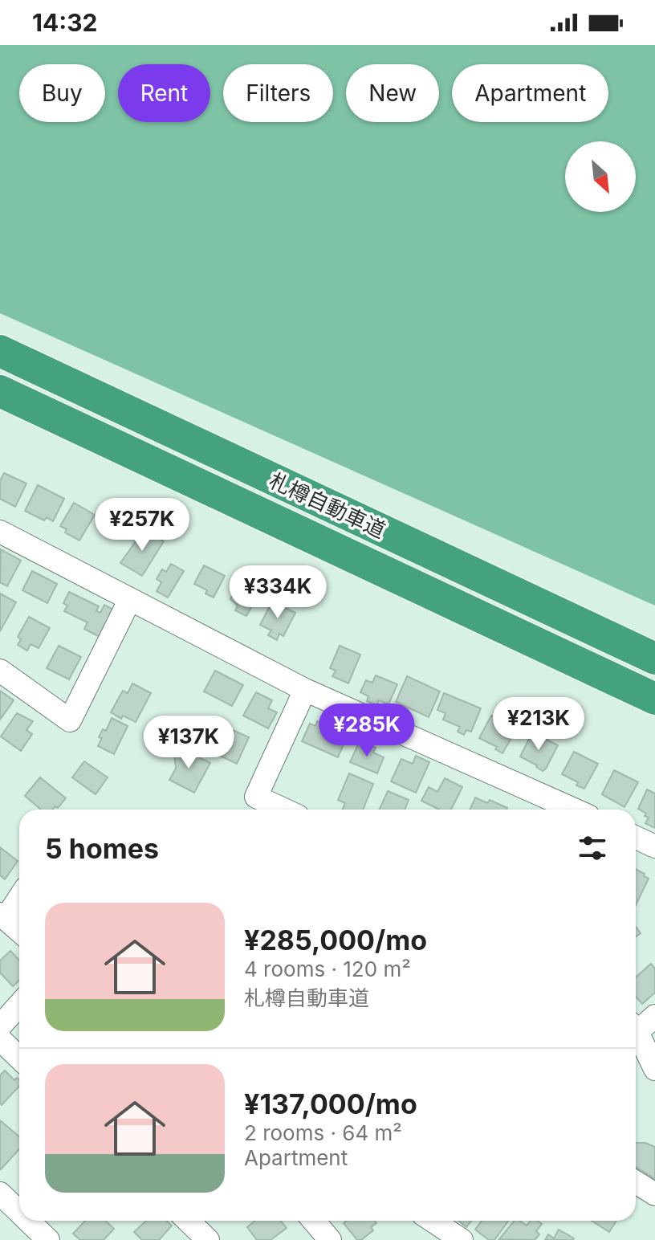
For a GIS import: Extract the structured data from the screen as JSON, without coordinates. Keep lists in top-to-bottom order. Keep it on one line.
{"streets":{"highway":["札樽自動車道"]},"north":"bottom right","page":{"status":"14:32","chip":["Buy","Rent","Filters","New","Apartment"],"price":["¥257K","¥334K","¥213K","¥285K","¥137K"],"heading":"5 homes","list":[{"name":"¥285,000/mo","note":"4 rooms · 120 m² · 札樽自動車道"},{"name":"¥137,000/mo","note":"2 rooms · 64 m² · Apartment"}]}}
